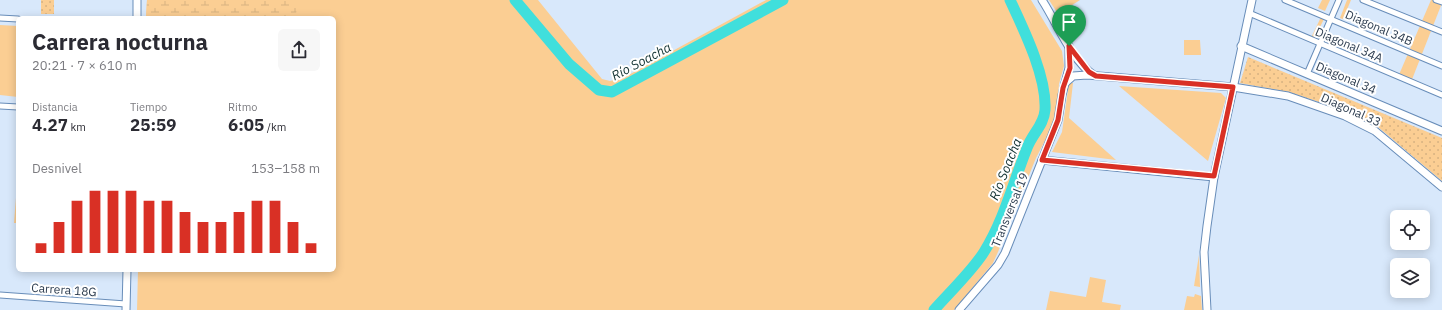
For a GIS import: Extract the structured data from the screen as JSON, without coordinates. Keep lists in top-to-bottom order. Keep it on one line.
{"streets":{"main road":["Diagonal 34","Diagonal 33","Transversal 19"],"street":["Diagonal 34B","Diagonal 34A","Carrera 18G"]},"crossings":[["Diagonal 33","Transversal 19"]],"water":["Río Soacha"],"page":{"heading":["Carrera nocturna","20:21 · 7 × 610 m"],"stats":[["Distancia","4.27 km"],["Tiempo","25:59"],["Ritmo","6:05 /km"]],"chart":["Desnivel","153–158 m"]}}
